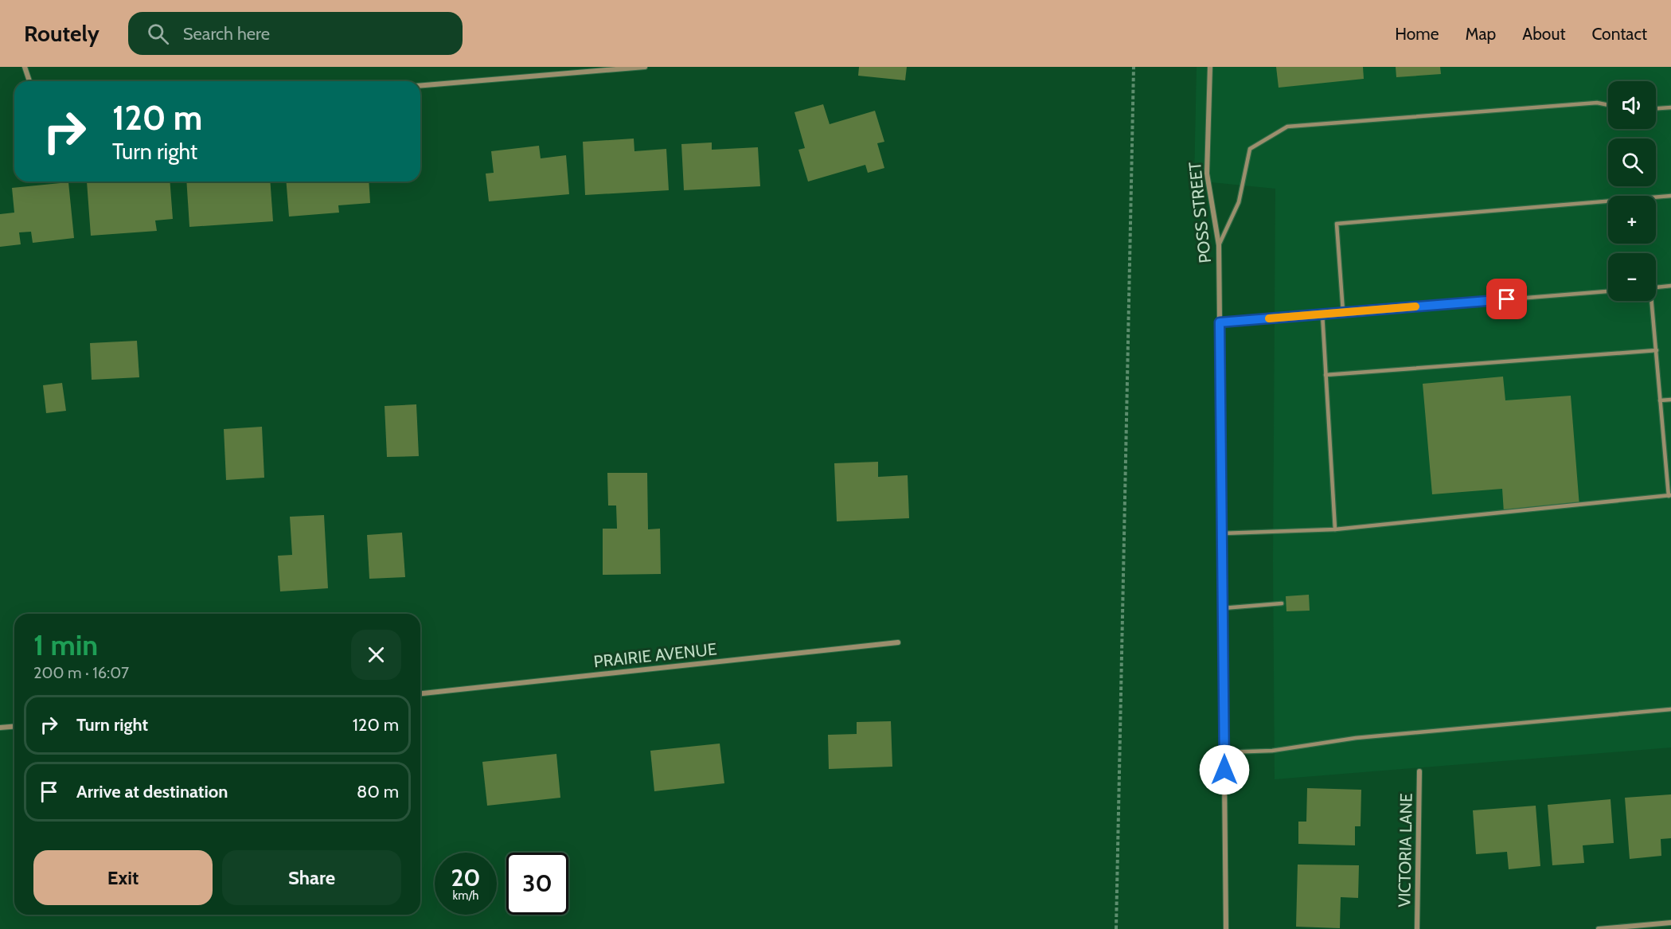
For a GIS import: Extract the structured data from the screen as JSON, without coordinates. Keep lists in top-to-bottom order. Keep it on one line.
{"streets":{"street":["POSS STREET","PRAIRIE AVENUE","VICTORIA LANE"]},"page":{"header":"Routely","search":"Search here","nav":["Home","Map","About","Contact"],"map_buttons":["+","−"],"turn":["120 m","Turn right"],"heading":["1 min","200 m · 16:07"],"list":[{"name":"Turn right","value":"120 m"},{"name":"Arrive at destination","value":"80 m"}],"buttons":["Exit","Share"],"speed":"20 km/h","limit":"30"}}
